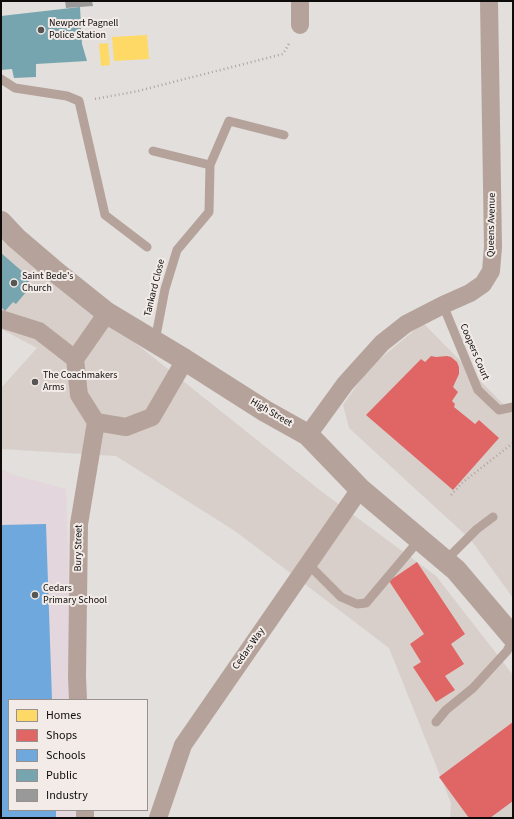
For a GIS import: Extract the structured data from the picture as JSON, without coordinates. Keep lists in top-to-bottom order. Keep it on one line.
{"streets":{"street":["Queens Avenue","High Street","Bury Street","Cedars Way"],"lane":["Tankard Close","Coopers Court"]},"crossings":[["Queens Avenue","Coopers Court"],["Queens Avenue","High Street"],["Tankard Close","High Street"],["Tankard Close","Bury Street"],["High Street","Bury Street"],["High Street","Cedars Way"]],"places":["Newport Pagnell Police Station","Saint Bede's Church","The Coachmakers Arms","Cedars Primary School"],"legend":["Homes","Shops","Schools","Public","Industry"]}
